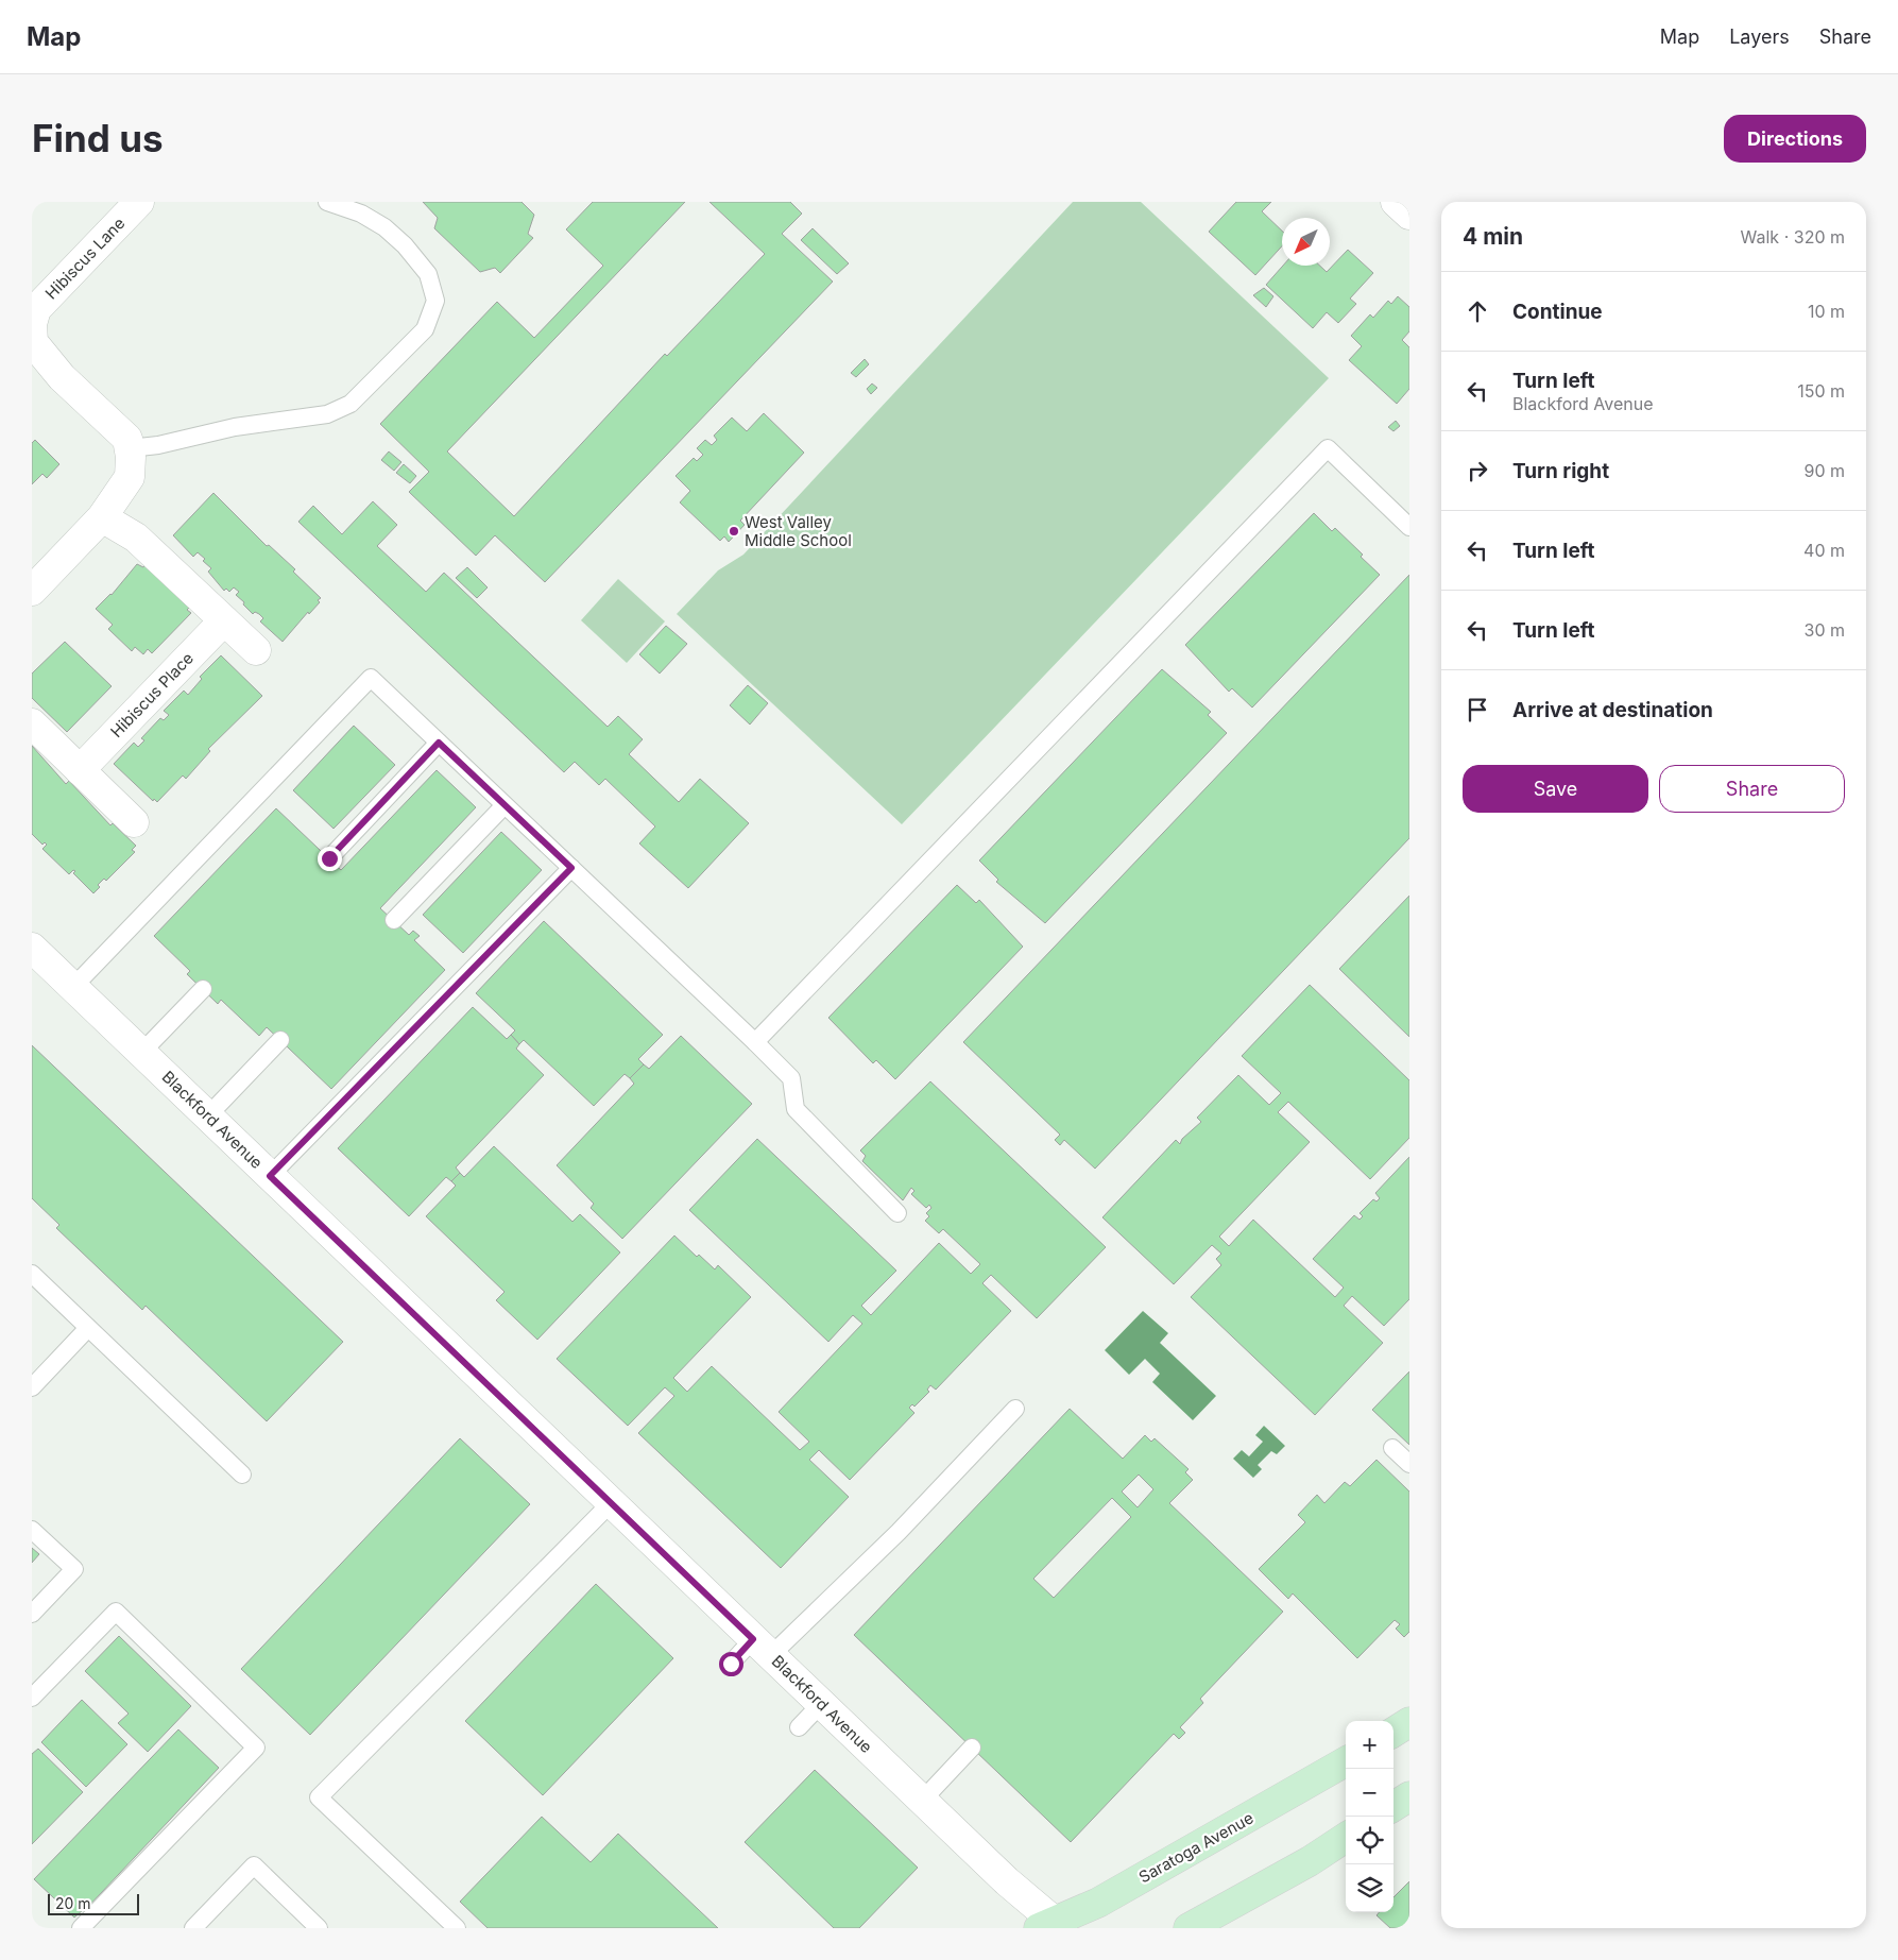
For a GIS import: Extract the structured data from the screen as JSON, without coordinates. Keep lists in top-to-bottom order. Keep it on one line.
{"streets":{"main road":["Saratoga Avenue"],"street":["Hibiscus Lane","Hibiscus Place","Blackford Avenue"]},"crossings":[["Blackford Avenue","Saratoga Avenue"]],"places":["West Valley Middle School"],"scale_bar":"20 m","north":"bottom left","page":{"header":"Map","nav":["Map","Layers","Share"],"buttons":["Directions",["Save","Share"]],"title":"Find us","heading":["4 min","Walk · 320 m"],"list":[["Continue","10 m"],["Turn left","Blackford Avenue","150 m"],["Turn right","90 m"],["Turn left","40 m"],["Turn left","30 m"],"Arrive at destination"],"map_buttons":["+","−"],"scale":"20 m"}}
